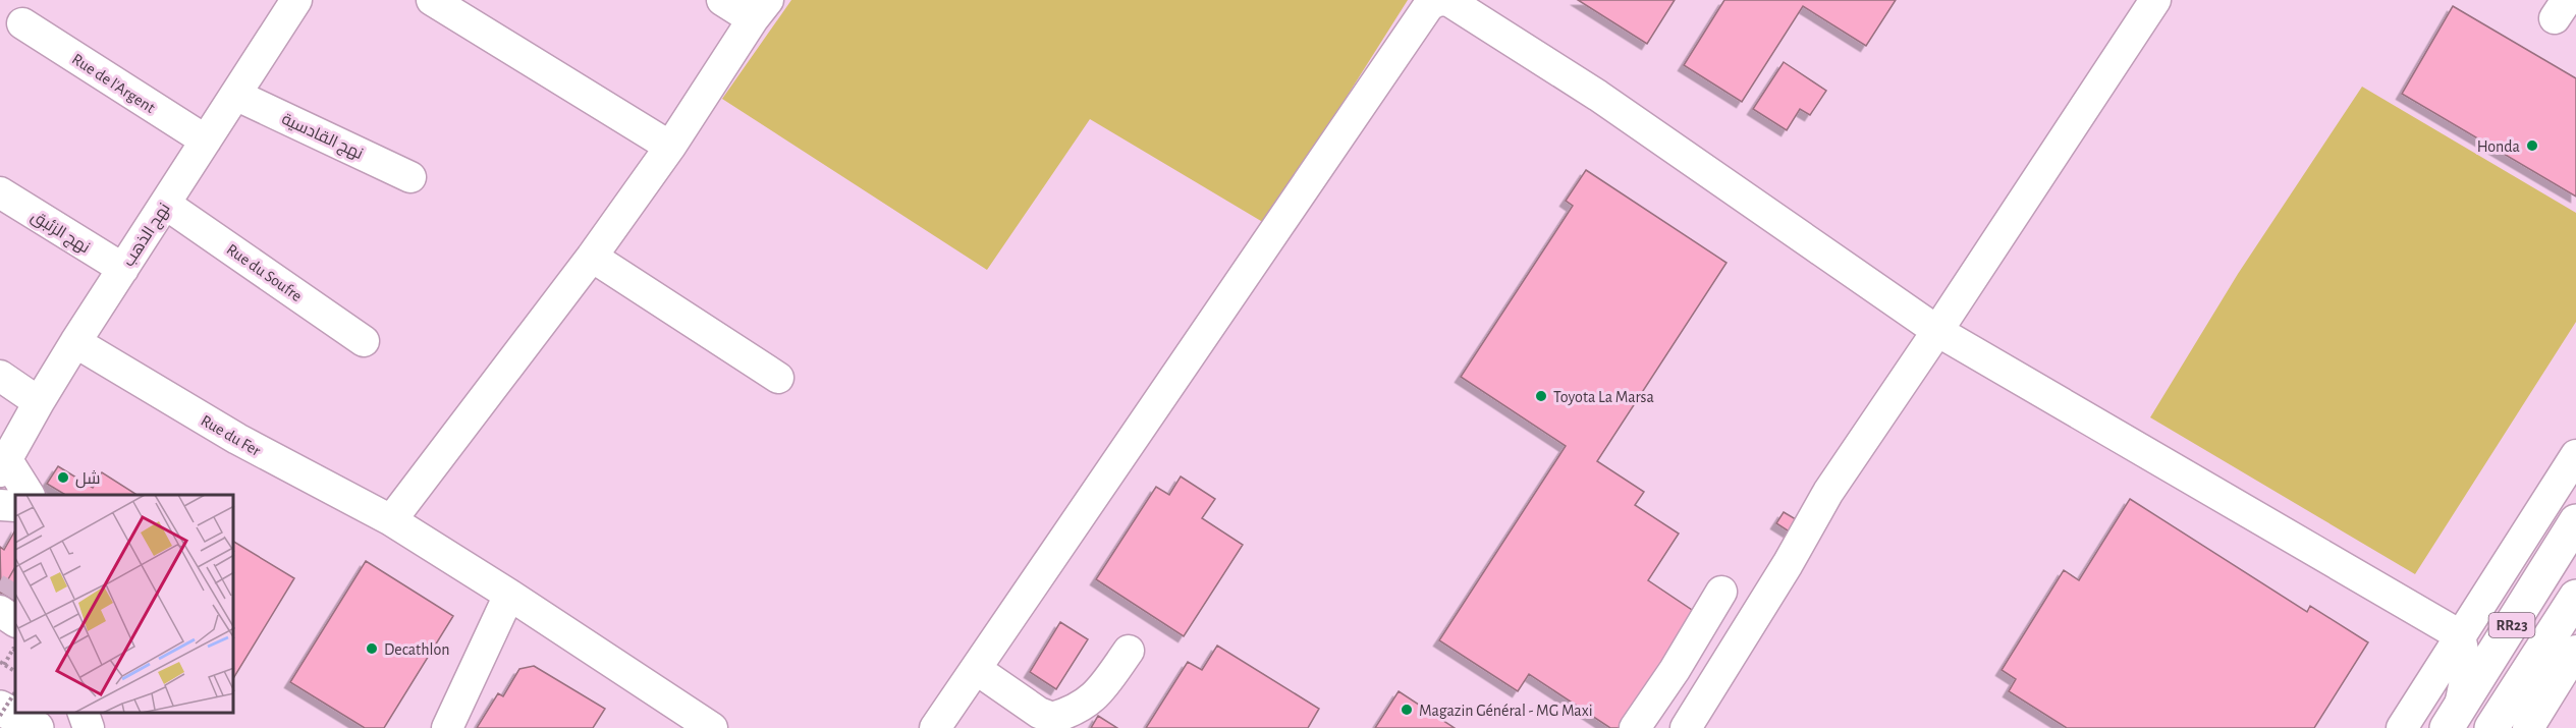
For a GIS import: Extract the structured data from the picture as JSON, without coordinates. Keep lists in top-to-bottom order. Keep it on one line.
{"streets":{"highway":["RR23"],"street":["Rue de l'Argent","نهج القادسية","نهج الزئبق","نهج الذهب","Rue du Soufre","Rue du Fer"]},"crossings":[["Rue de l'Argent","نهج الذهب"],["نهج القادسية","نهج الذهب"],["نهج الزئبق","نهج الذهب"],["نهج الذهب","Rue du Soufre"],["نهج الذهب","Rue du Fer"]],"places":["Honda","Toyota La Marsa","شل","Decathlon","Magazin Général - MG Maxi"]}
